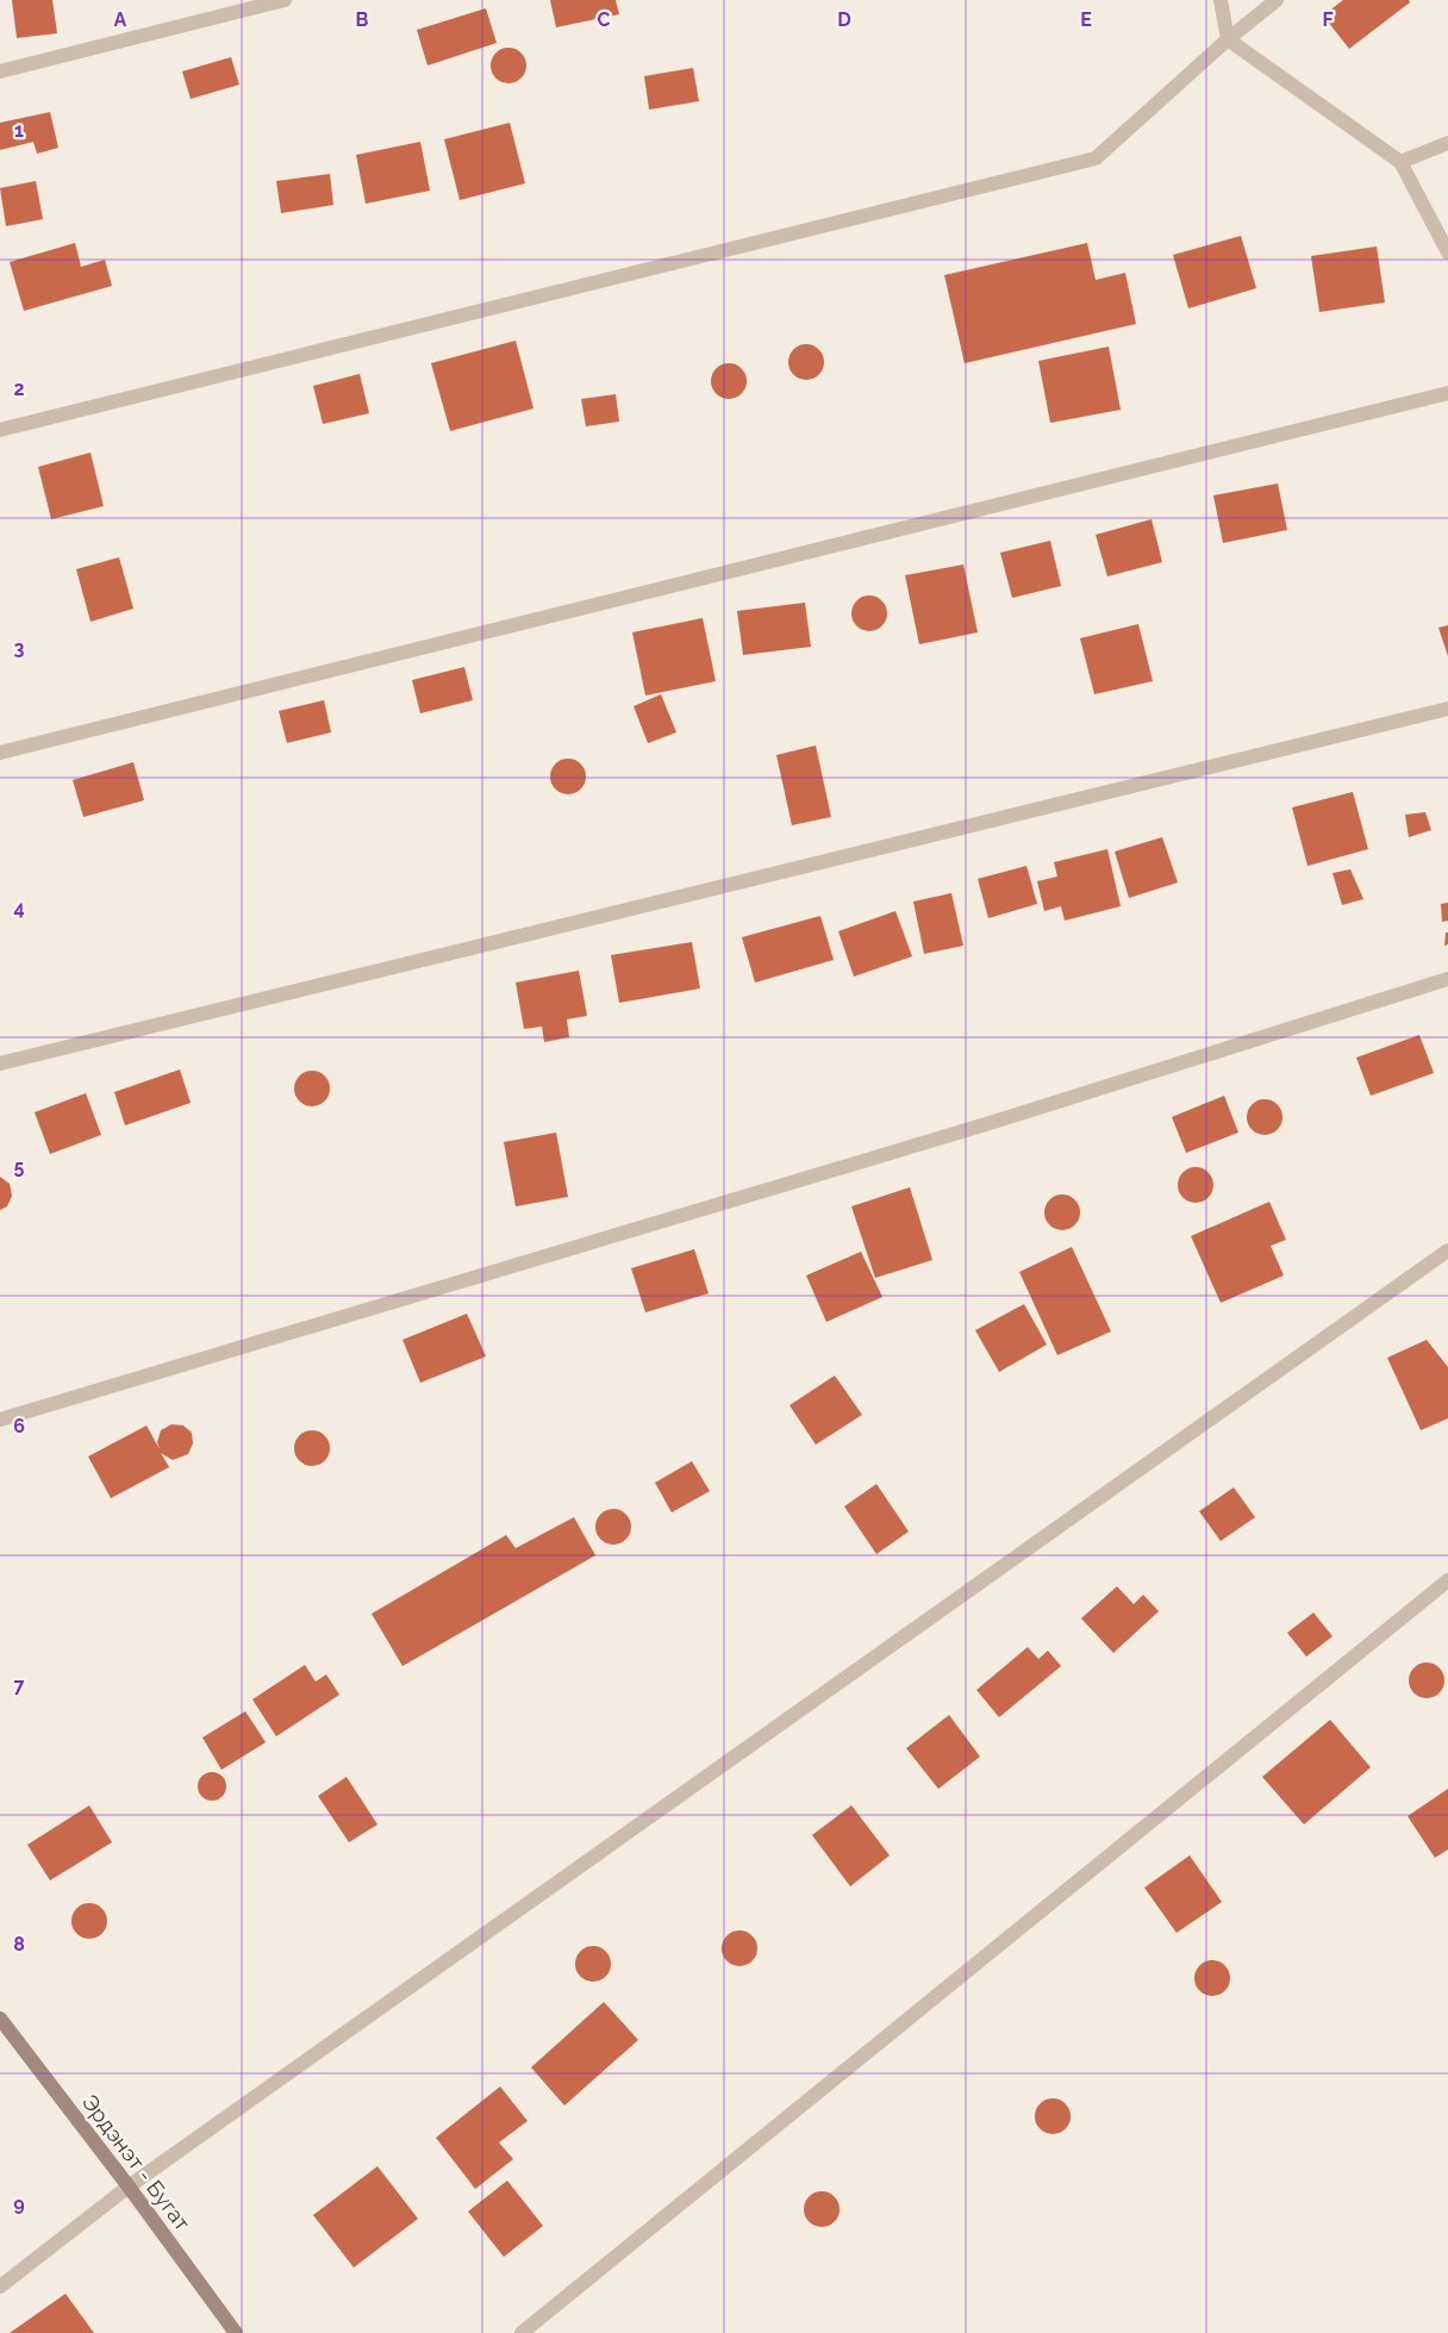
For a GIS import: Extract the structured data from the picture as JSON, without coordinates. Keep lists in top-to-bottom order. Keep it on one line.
{"streets":{"street":["Эрдэнэт - Бугат"]},"grid":{"columns":["A","B","C","D","E","F"],"rows":["1","2","3","4","5","6","7","8","9"]}}
